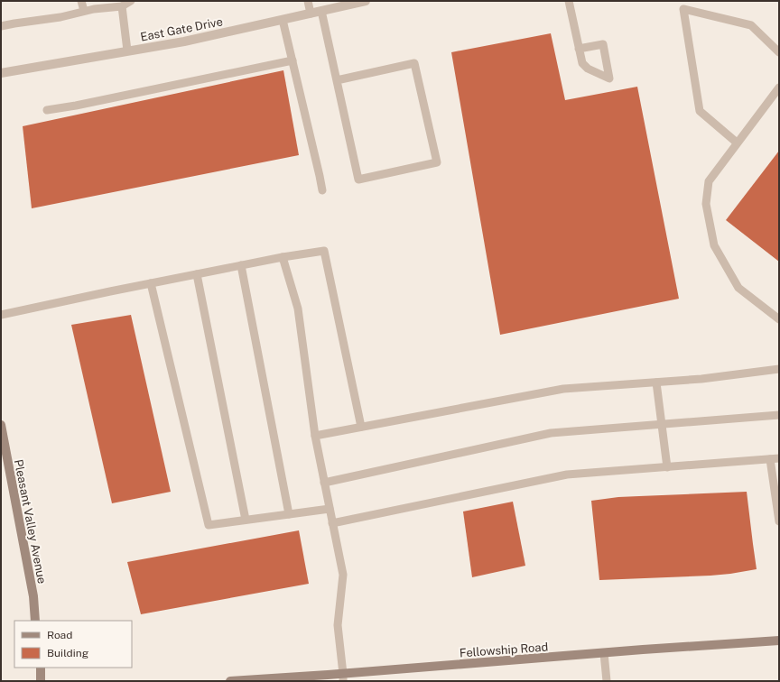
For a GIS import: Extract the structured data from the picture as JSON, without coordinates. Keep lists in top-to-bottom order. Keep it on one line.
{"streets":{"street":["East Gate Drive","Pleasant Valley Avenue","Fellowship Road"]},"legend":["Road","Building"]}
